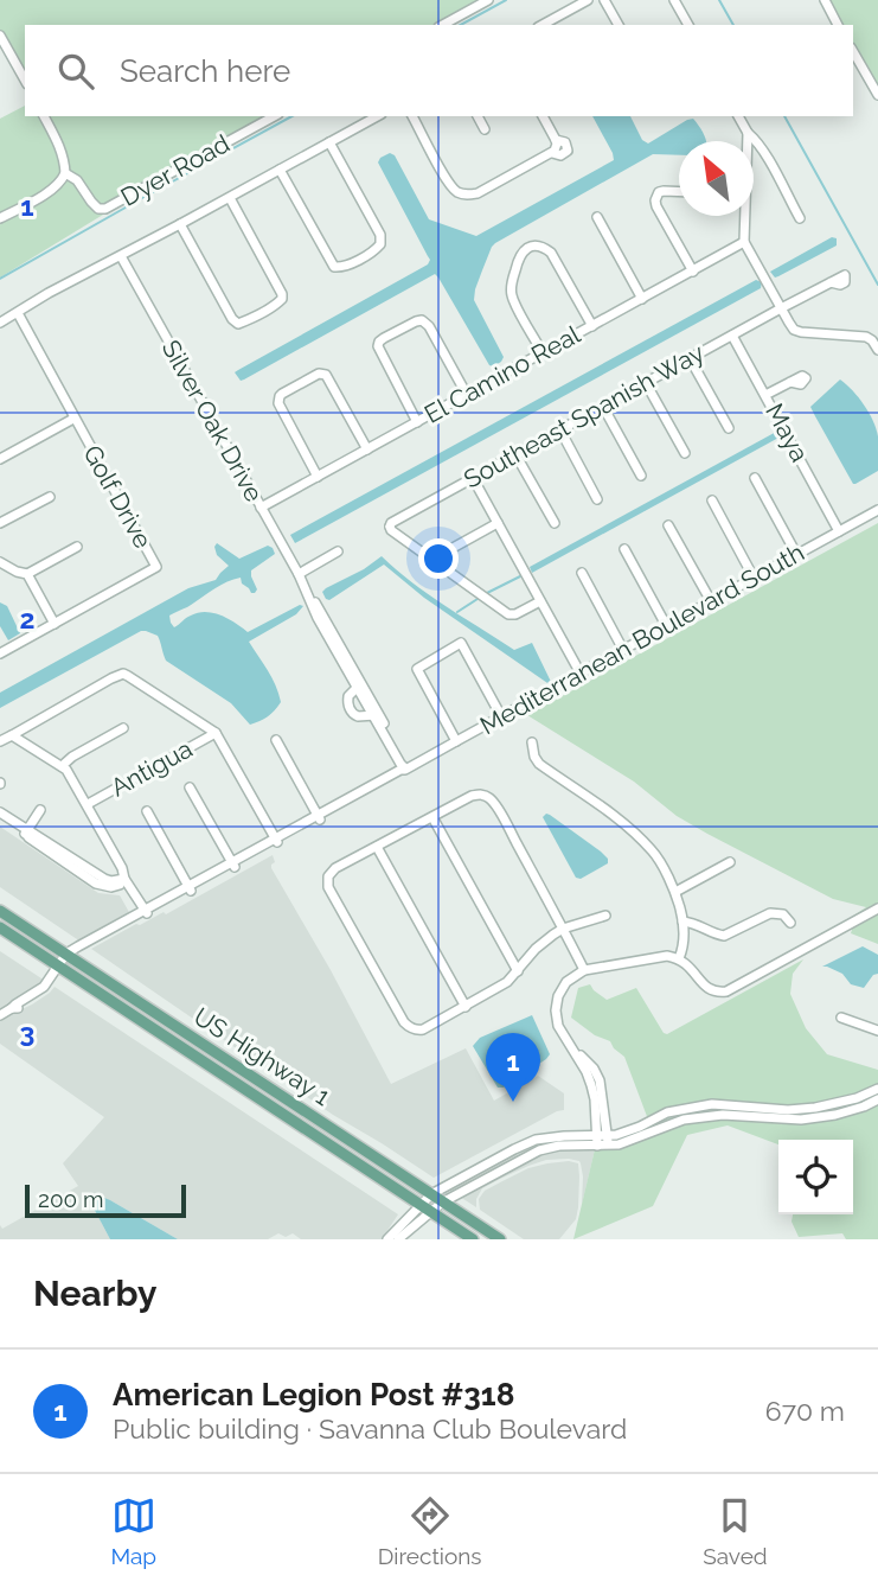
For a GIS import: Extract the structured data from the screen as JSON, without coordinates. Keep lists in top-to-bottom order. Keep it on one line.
{"streets":{"main road":["US Highway 1"],"street":["Dyer Road","El Camino Real","Southeast Spanish Way","Silver Oak Drive","Maya","Golf Drive","Mediterranean Boulevard South","Antigua"]},"crossings":[["El Camino Real","Silver Oak Drive"],["Southeast Spanish Way","Maya"],["Silver Oak Drive","Mediterranean Boulevard South"],["Maya","Mediterranean Boulevard South"],["Mediterranean Boulevard South","US Highway 1"]],"scale_bar":"200 m","north":"top left","page":{"search":"Search here","pins":"1","scale":"200 m","heading":"Nearby","list":[{"mark":"1","name":"American Legion Post #318","note":"Public building · Savanna Club Boulevard","value":"670 m"}],"nav":["Map","Directions","Saved"]},"grid":{"rows":["1","2","3"]}}
